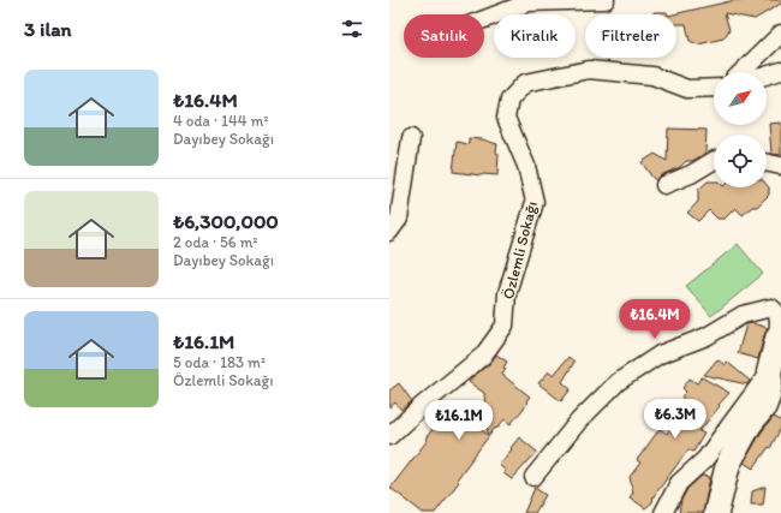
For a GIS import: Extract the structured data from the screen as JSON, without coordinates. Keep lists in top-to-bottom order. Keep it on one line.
{"streets":{"street":["Özlemli Sokağı"]},"north":"top right","page":{"heading":"3 ilan","chip":["Satılık","Kiralık","Filtreler"],"list":[{"name":"₺16.4M","note":"4 oda · 144 m² · Dayıbey Sokağı"},{"name":"₺6,300,000","note":"2 oda · 56 m² · Dayıbey Sokağı"},{"name":"₺16.1M","note":"5 oda · 183 m² · Özlemli Sokağı"}],"price":["₺16.4M","₺6.3M","₺16.1M"]}}
